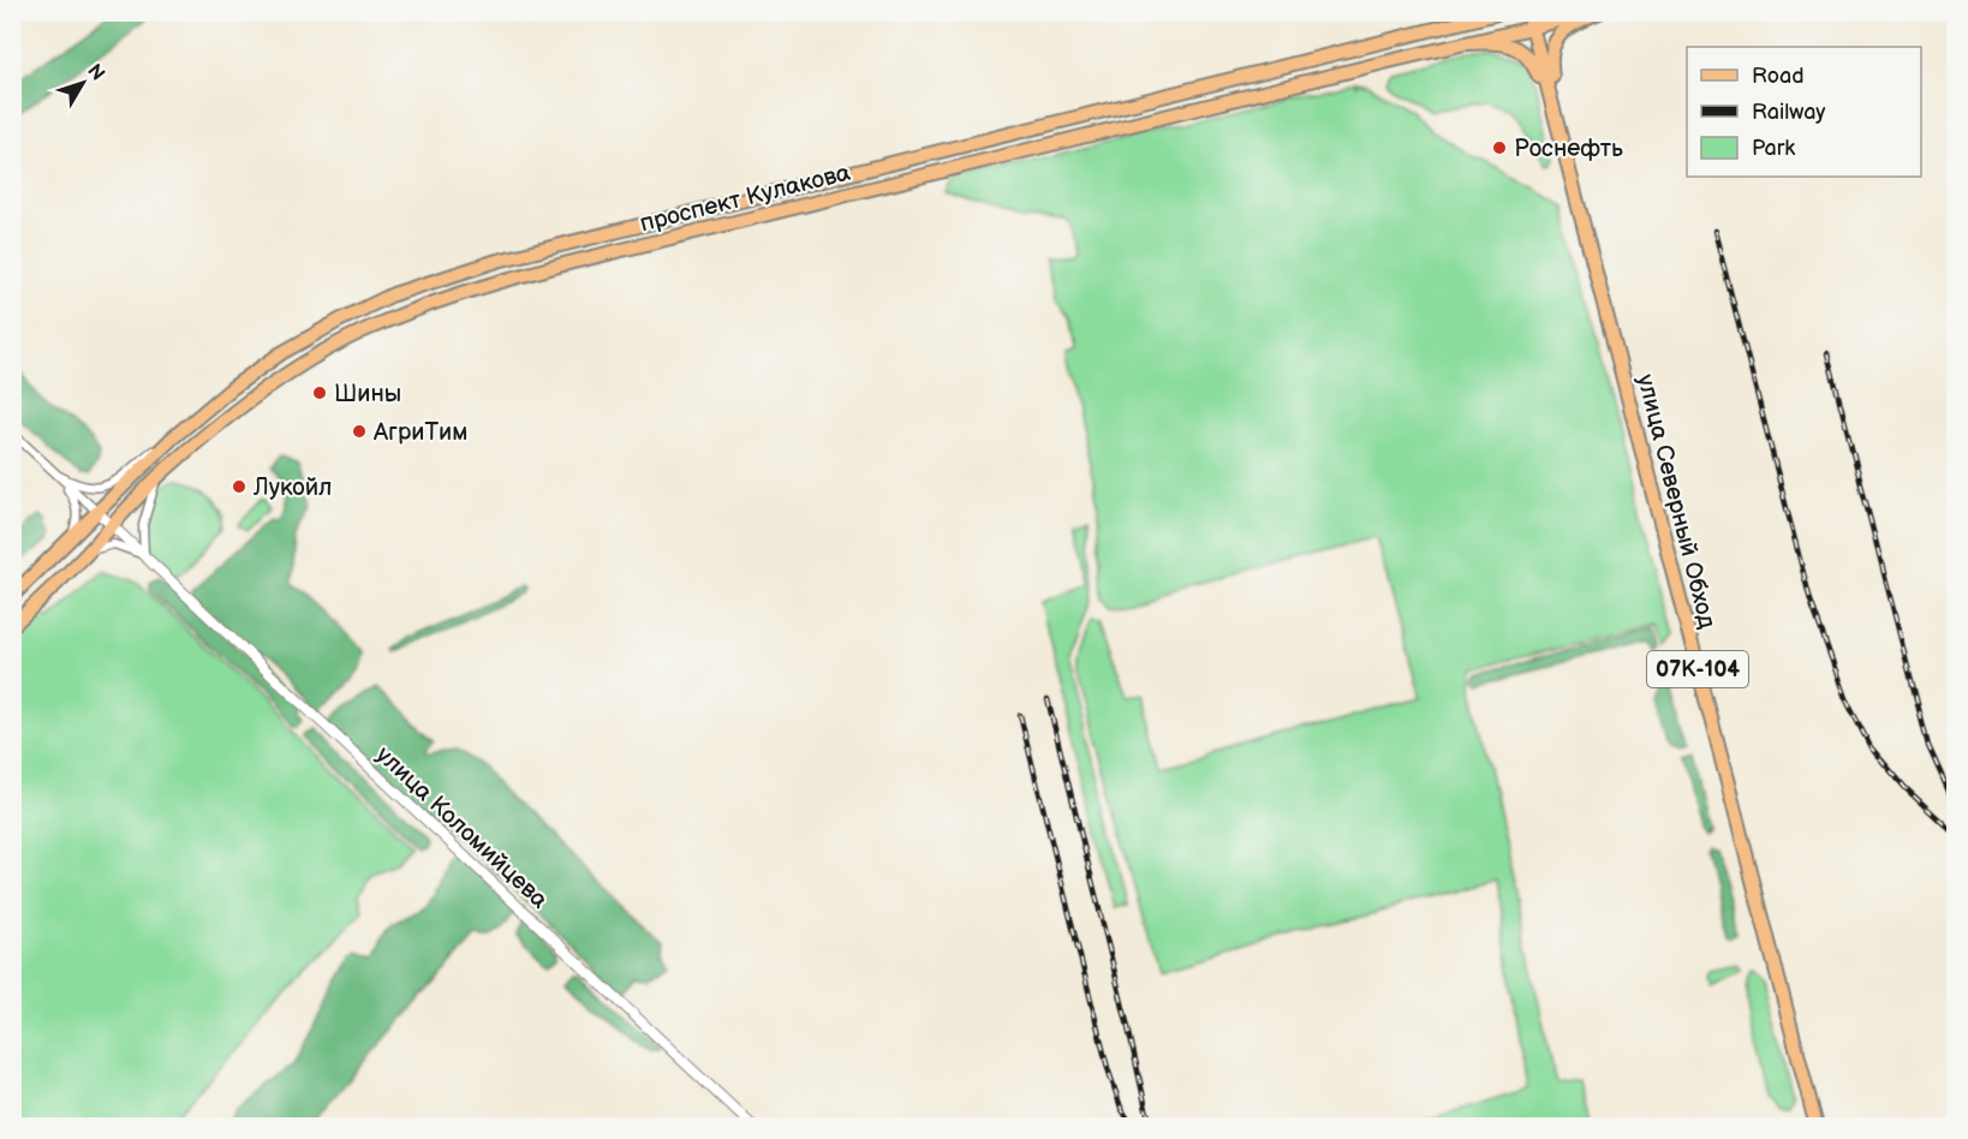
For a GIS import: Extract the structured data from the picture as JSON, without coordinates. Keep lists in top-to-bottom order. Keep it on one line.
{"streets":{"main road":["проспект Кулакова","улица Северный Обход","07К-104"],"street":["улица Коломийцева"]},"crossings":[["проспект Кулакова","улица Северный Обход"],["проспект Кулакова","улица Коломийцева"]],"places":["Роснефть","Шины","АгриТим","Лукойл"],"legend":["Road","Railway","Park"],"north":"top right"}
